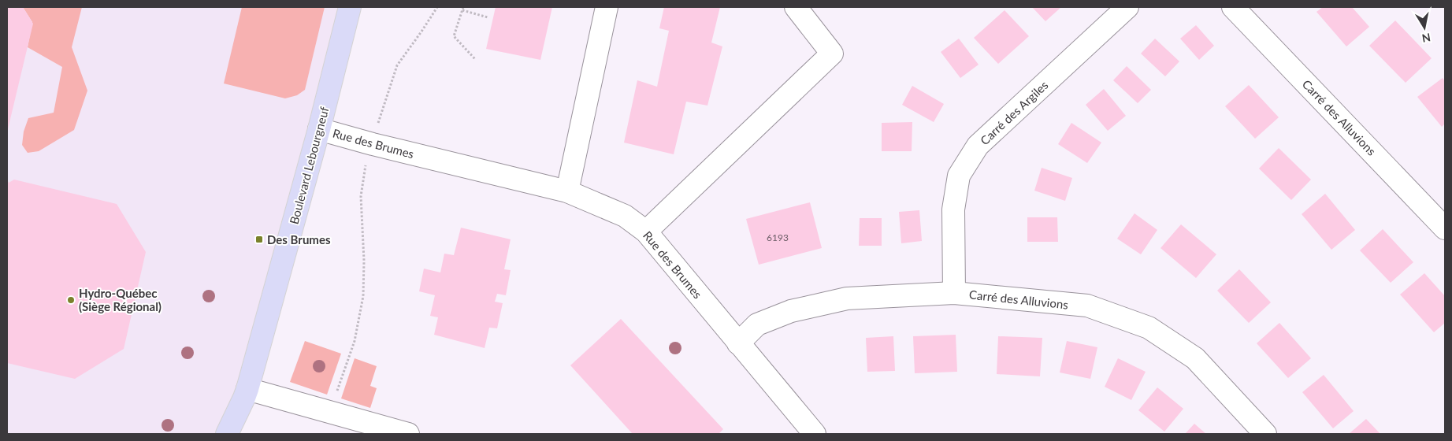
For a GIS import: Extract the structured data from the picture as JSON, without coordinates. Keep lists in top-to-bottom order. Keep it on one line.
{"streets":{"main road":["Boulevard Lebourgneuf"],"street":["Carré des Argiles","Carré des Alluvions","Rue des Brumes"]},"crossings":[["Carré des Argiles","Carré des Alluvions"],["Carré des Alluvions","Rue des Brumes"],["Rue des Brumes","Boulevard Lebourgneuf"]],"places":{"transit":["Des Brumes"],"other":["Hydro-Québec (Siège Régional)"]},"house_numbers":["6193"],"north":"bottom"}
